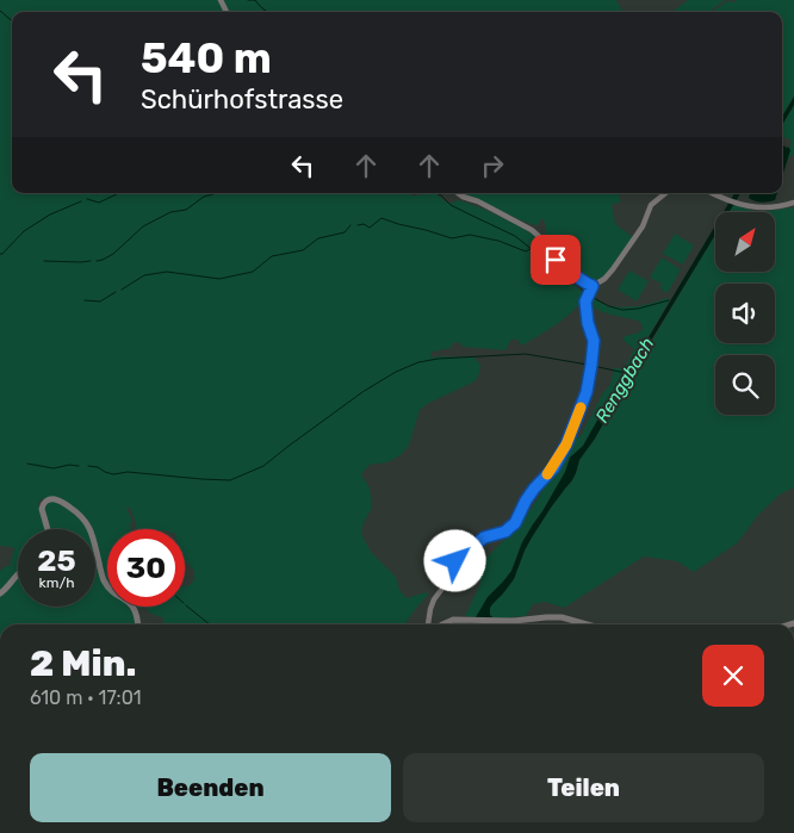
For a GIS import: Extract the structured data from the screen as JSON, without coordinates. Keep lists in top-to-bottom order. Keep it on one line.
{"water":["Renggbach"],"north":"top right","page":{"turn":["540 m","Schürhofstrasse"],"speed":"25 km/h","limit":"30","heading":["2 Min.","610 m · 17:01"],"buttons":["Beenden","Teilen"]}}
